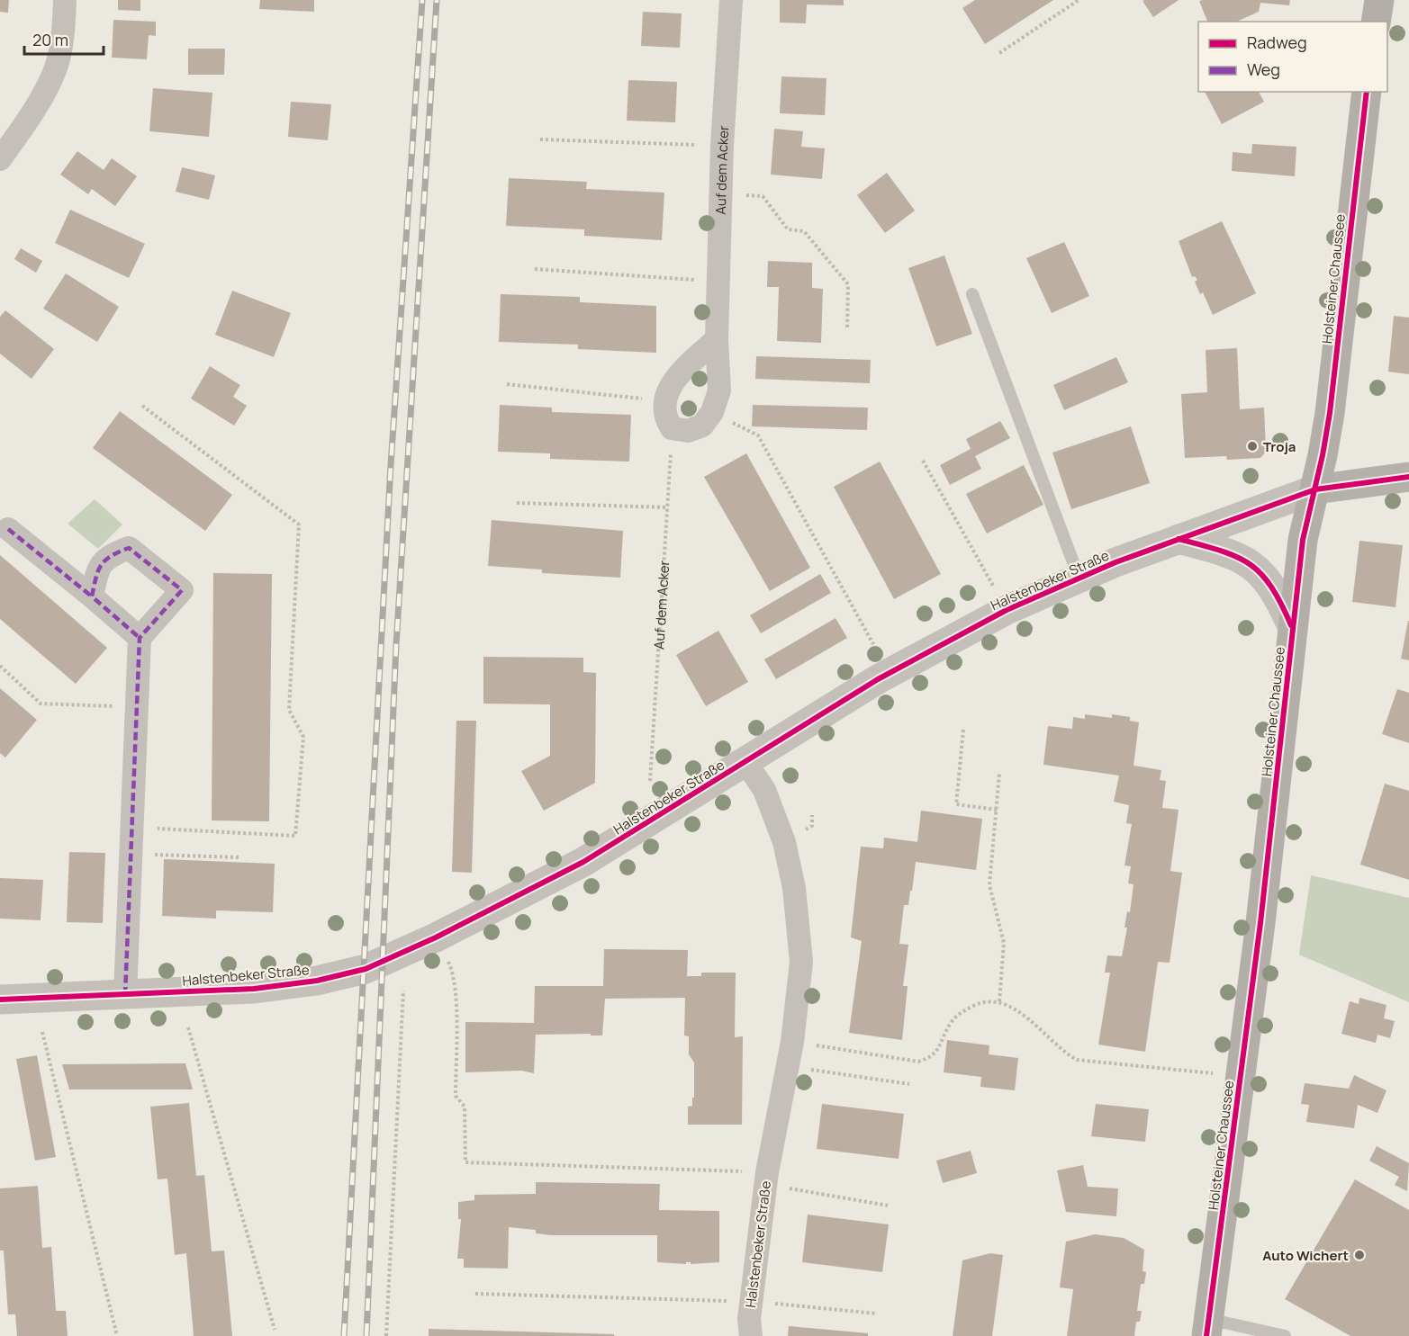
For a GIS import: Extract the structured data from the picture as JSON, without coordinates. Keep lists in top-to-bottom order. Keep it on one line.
{"streets":{"main road":["Holsteiner Chaussee"],"street":["Auf dem Acker","Halstenbeker Straße"]},"crossings":[["Holsteiner Chaussee","Halstenbeker Straße"]],"places":["Troja","Auto Wichert"],"legend":["Radweg","Weg"],"scale_bar":"20 m"}
